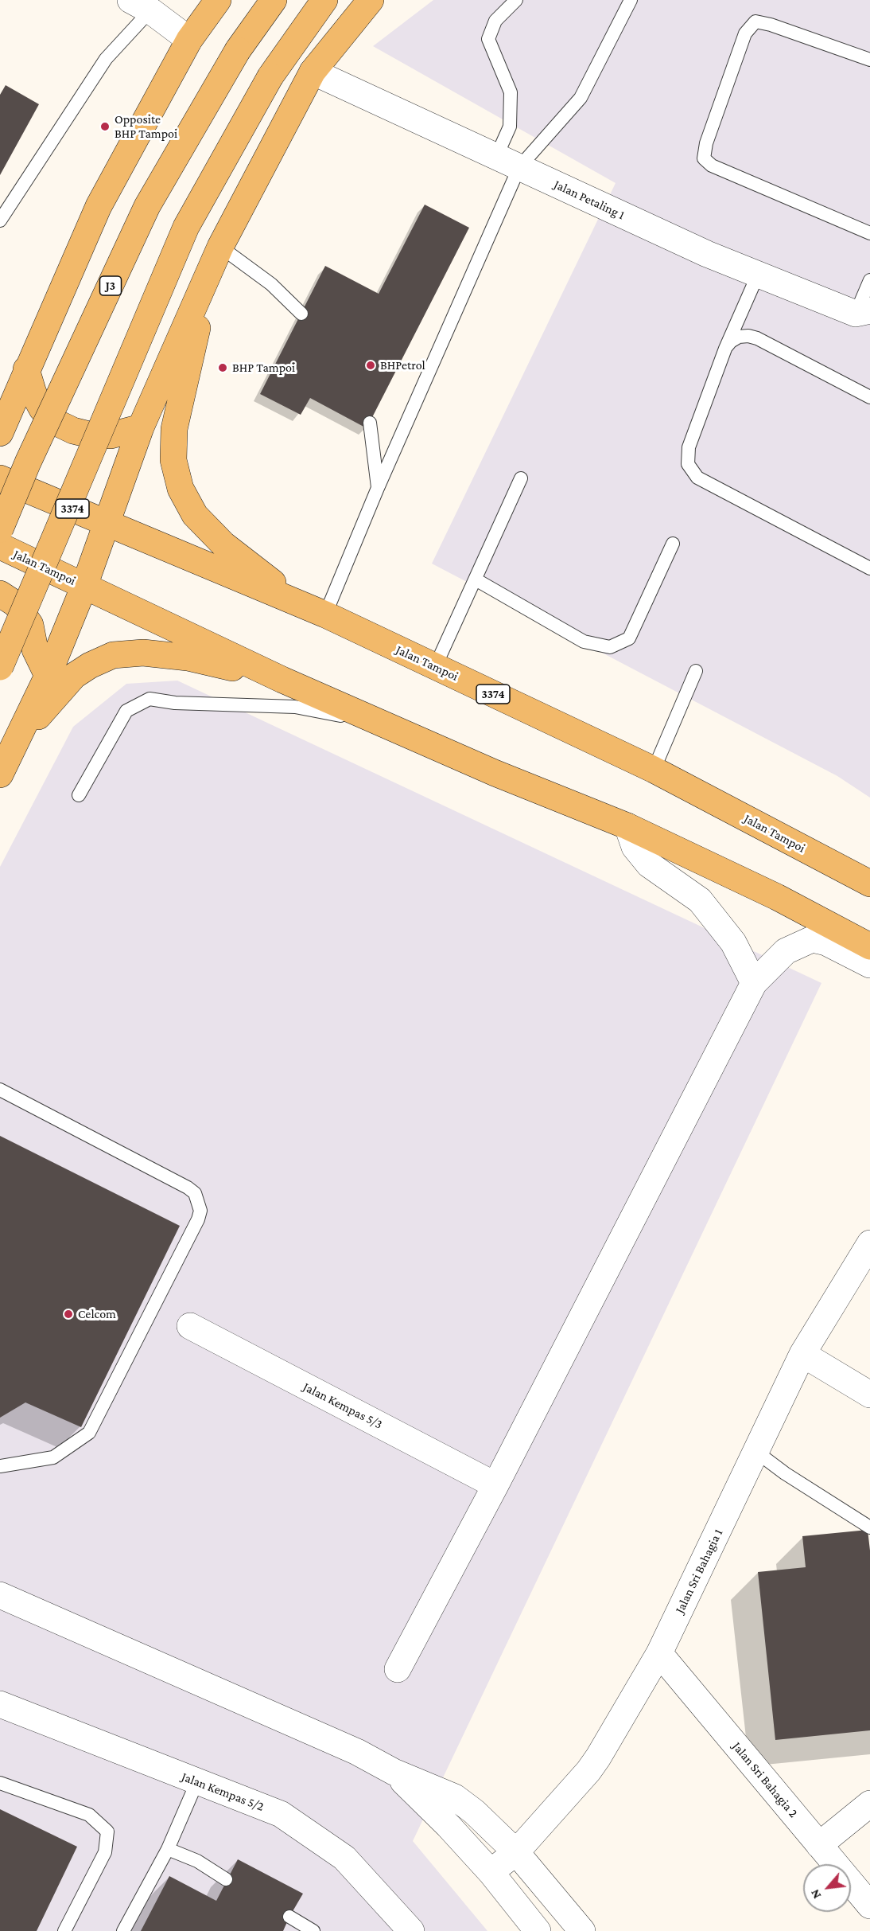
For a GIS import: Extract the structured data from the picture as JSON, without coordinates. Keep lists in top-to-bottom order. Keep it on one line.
{"streets":{"main road":["J3","3374","Jalan Tampoi"],"street":["Jalan Petaling 1","Jalan Kempas 5/3","Jalan Sri Bahagia 1","Jalan Sri Bahagia 2","Jalan Kempas 5/2"]},"crossings":[["Jalan Sri Bahagia 1","Jalan Sri Bahagia 2"]],"places":["Opposite BHP Tampoi","BHPetrol","BHP Tampoi","Celcom"],"north":"bottom left"}
